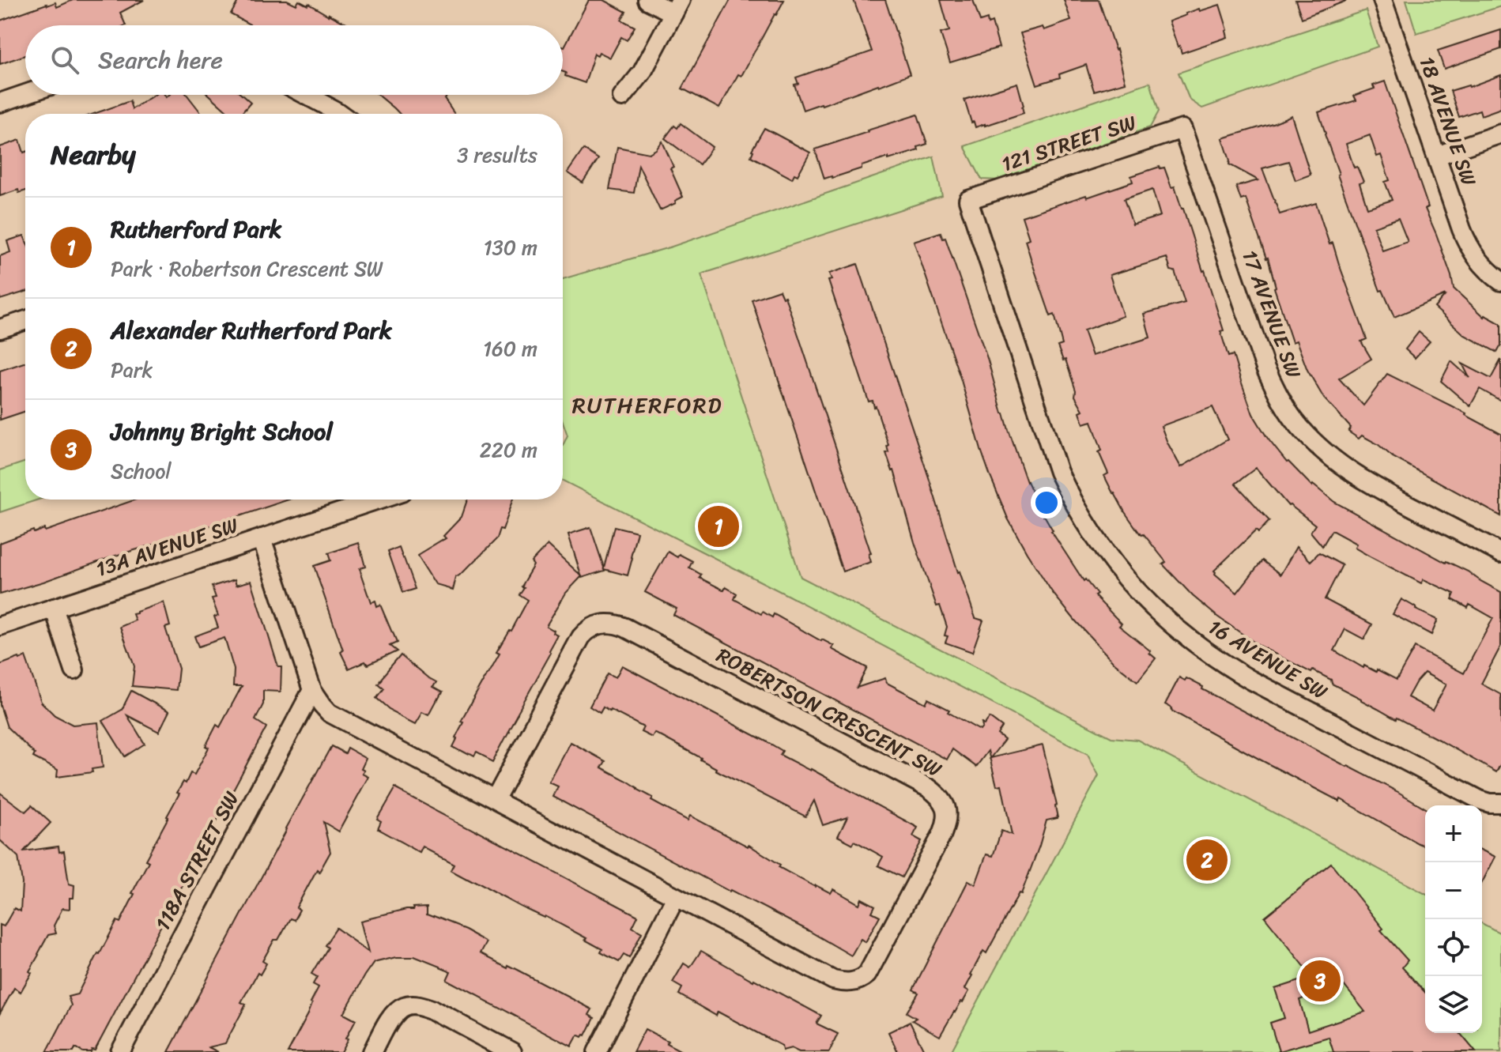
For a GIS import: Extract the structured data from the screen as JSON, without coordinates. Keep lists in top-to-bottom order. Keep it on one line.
{"streets":{"street":["18 AVENUE SW","121 STREET SW","17 AVENUE SW","13A AVENUE SW","16 AVENUE SW","ROBERTSON CRESCENT SW","118A STREET SW"]},"crossings":[["121 STREET SW","17 AVENUE SW"],["121 STREET SW","16 AVENUE SW"],["13A AVENUE SW","ROBERTSON CRESCENT SW"],["ROBERTSON CRESCENT SW","118A STREET SW"]],"districts":["RUTHERFORD"],"page":{"search":"Search here","heading":["Nearby","3 results"],"list":[{"mark":"1","name":"Rutherford Park","note":"Park · Robertson Crescent SW","value":"130 m"},{"mark":"2","name":"Alexander Rutherford Park","note":"Park","value":"160 m"},{"mark":"3","name":"Johnny Bright School","note":"School","value":"220 m"}],"pins":["1","2","3"],"map_buttons":["+","−"]}}
